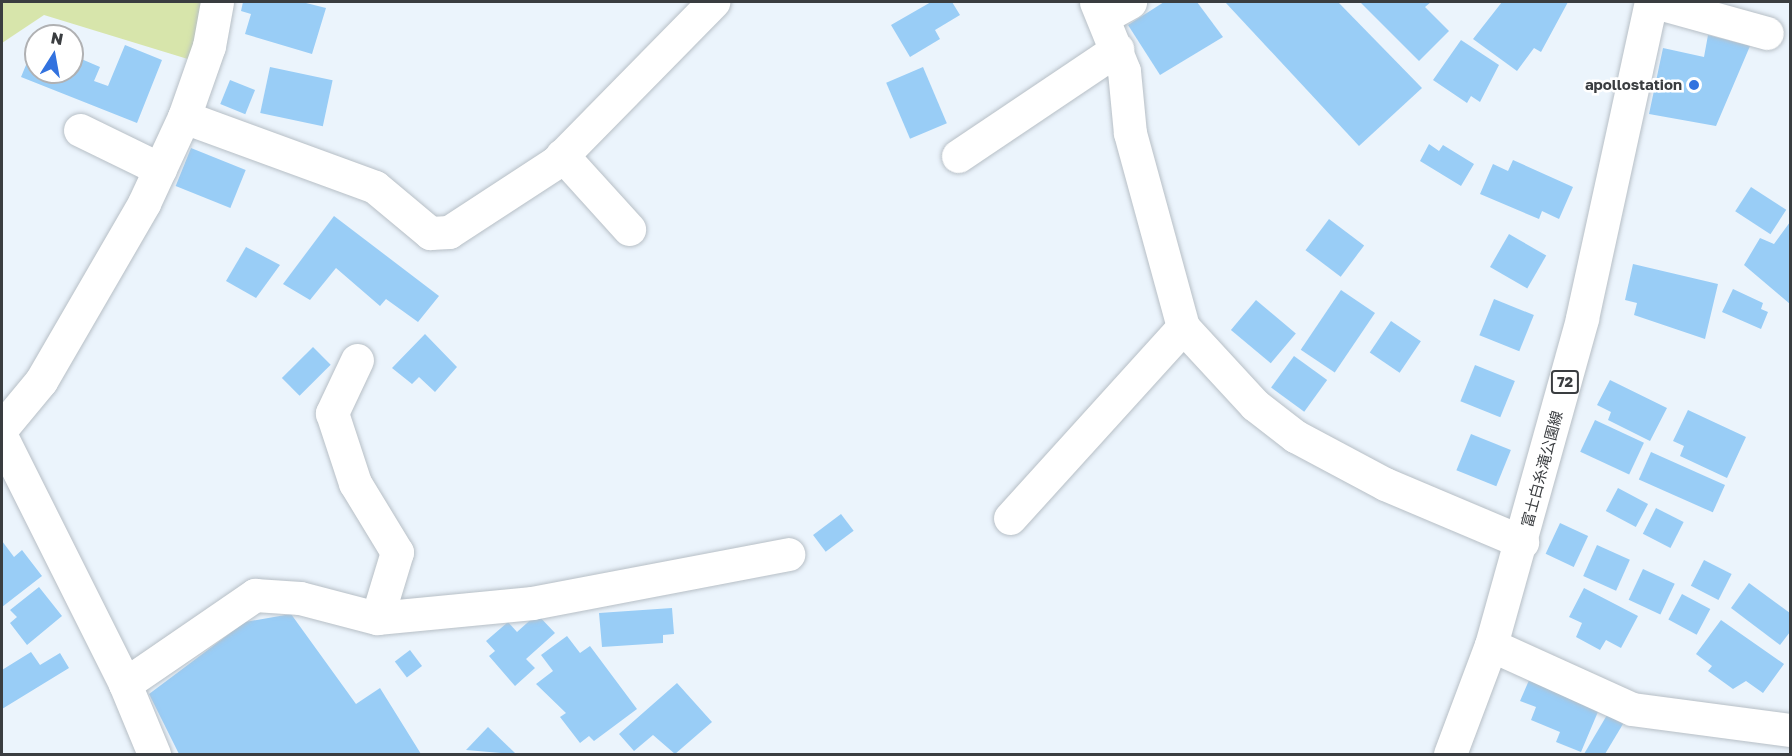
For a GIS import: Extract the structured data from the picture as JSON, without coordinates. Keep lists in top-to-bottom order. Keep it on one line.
{"streets":{"street":["72","富士白糸滝公園線"]},"places":["apollostation"],"north":"top"}
